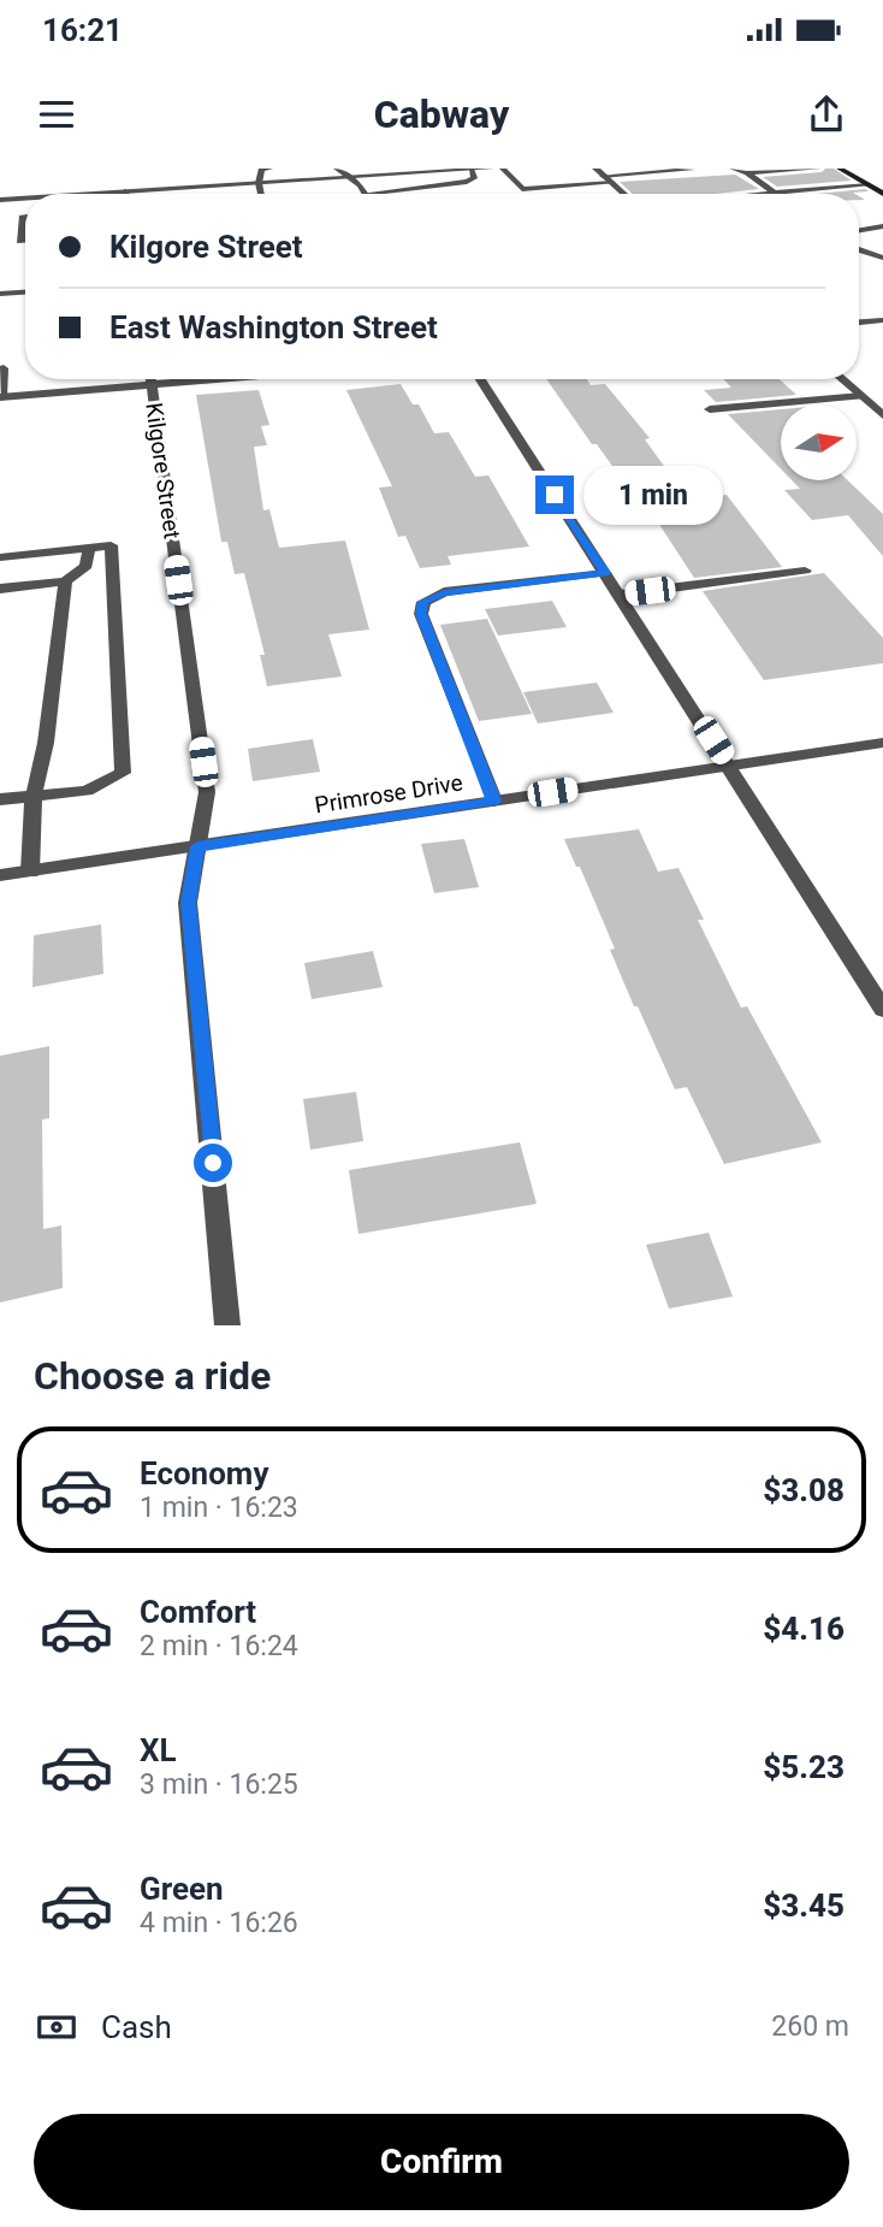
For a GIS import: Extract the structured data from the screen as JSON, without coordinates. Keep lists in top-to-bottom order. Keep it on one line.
{"streets":{"street":["Kilgore Street","Primrose Drive"]},"crossings":[["Kilgore Street","Primrose Drive"]],"north":"right","page":{"status":"16:21","header":"Cabway","banner":["Kilgore Street","East Washington Street"],"bubble":"1 min","heading":"Choose a ride","list":[{"name":"Economy","note":"1 min · 16:23","value":"$3.08"},{"name":"Comfort","note":"2 min · 16:24","value":"$4.16"},{"name":"XL","note":"3 min · 16:25","value":"$5.23"},{"name":"Green","note":"4 min · 16:26","value":"$3.45"}],"pay":["Cash","260 m"],"buttons":"Confirm"}}
